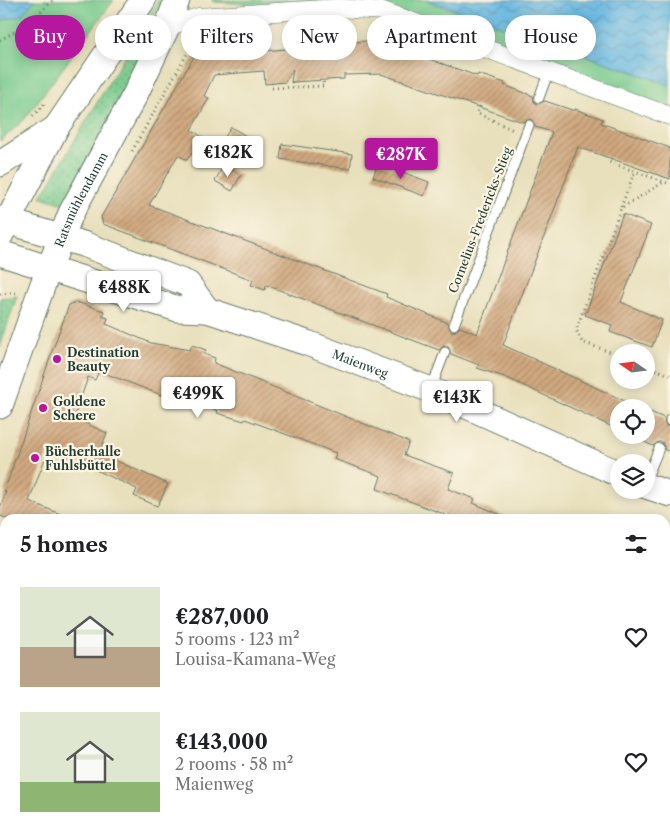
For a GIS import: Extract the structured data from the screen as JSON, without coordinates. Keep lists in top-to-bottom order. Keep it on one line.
{"streets":{"main road":["Ratsmühlendamm","Maienweg"],"lane":["Cornelius-Fredericks-Stieg"]},"crossings":[["Ratsmühlendamm","Maienweg"]],"places":["Destination Beauty","Goldene Schere","Bücherhalle Fuhlsbüttel"],"north":"left","page":{"chip":["Buy","Rent","Filters","New","Apartment","House"],"price":["€182K","€287K","€488K","€499K","€143K"],"heading":"5 homes","list":[{"name":"€287,000","note":"5 rooms · 123 m² · Louisa-Kamana-Weg"},{"name":"€143,000","note":"2 rooms · 58 m² · Maienweg"}]}}
